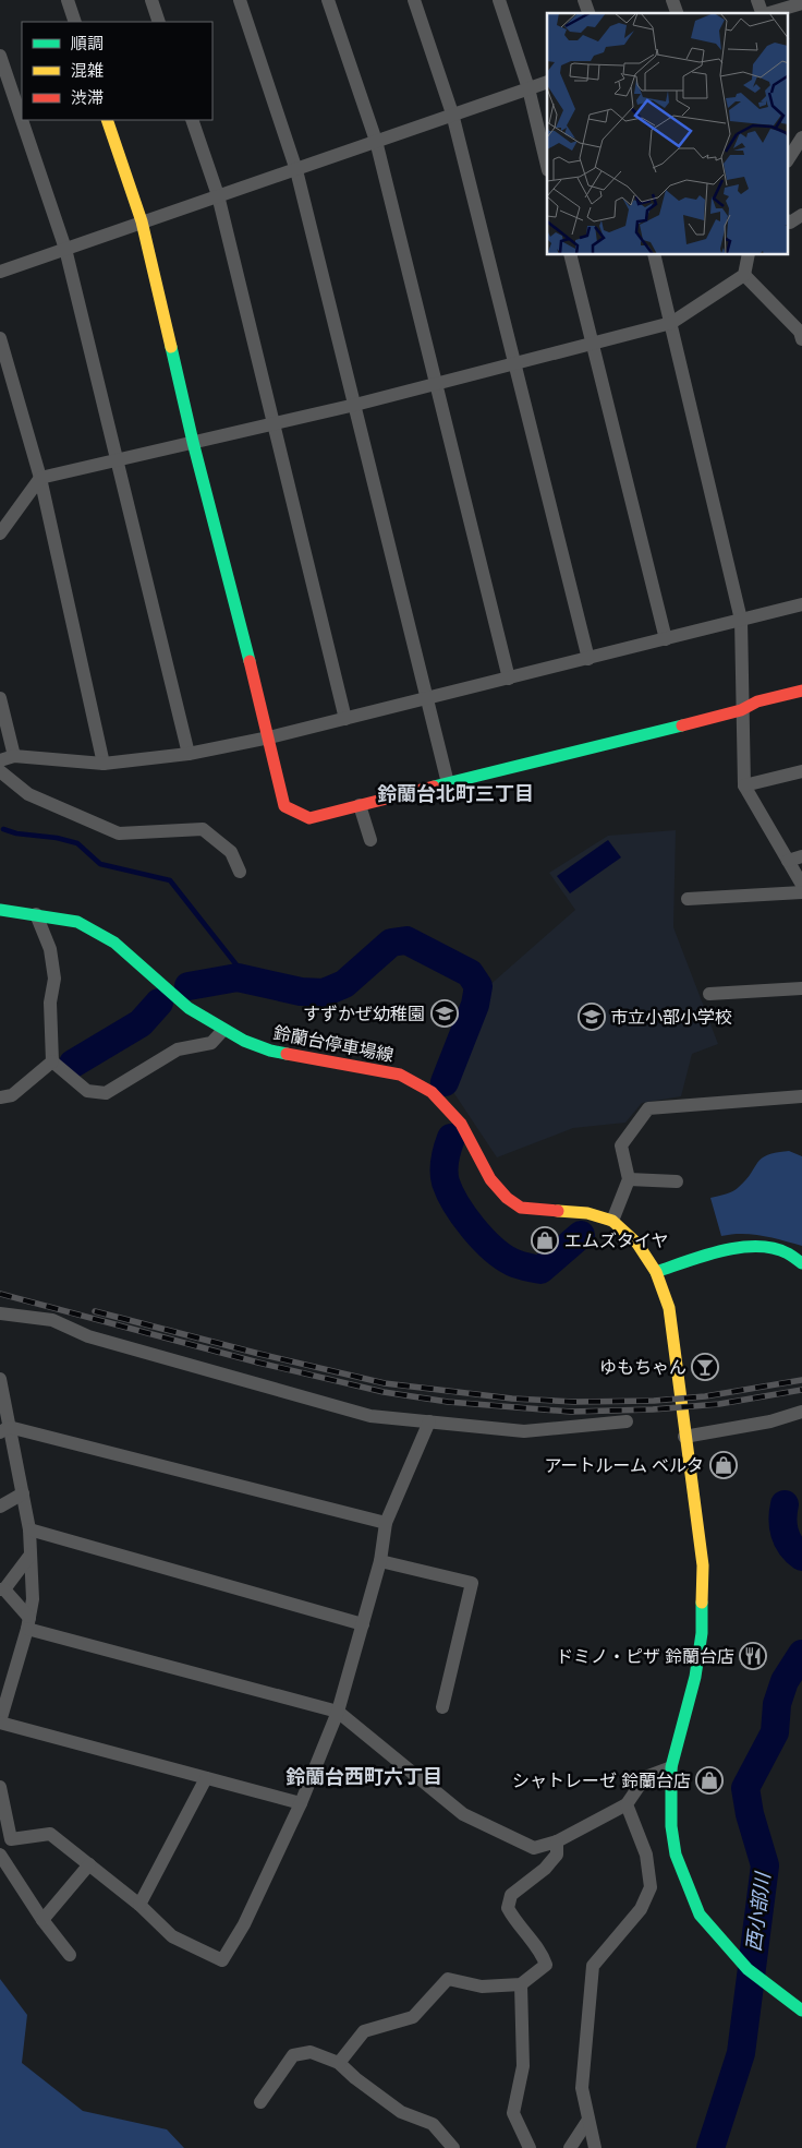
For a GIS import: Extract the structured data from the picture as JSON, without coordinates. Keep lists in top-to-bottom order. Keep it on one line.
{"streets":{"street":["鈴蘭台停車場線"]},"districts":["鈴蘭台北町三丁目","鈴蘭台西町六丁目"],"water":["西小部川"],"places":{"school or university":["すずかぜ幼稚園","市立小部小学校"],"shop":["エムズタイヤ","アートルーム ベルタ","シャトレーゼ 鈴蘭台店"],"bar":["ゆもちゃん"],"restaurant":["ドミノ・ピザ 鈴蘭台店"]},"legend":["順調","混雑","渋滞"]}
